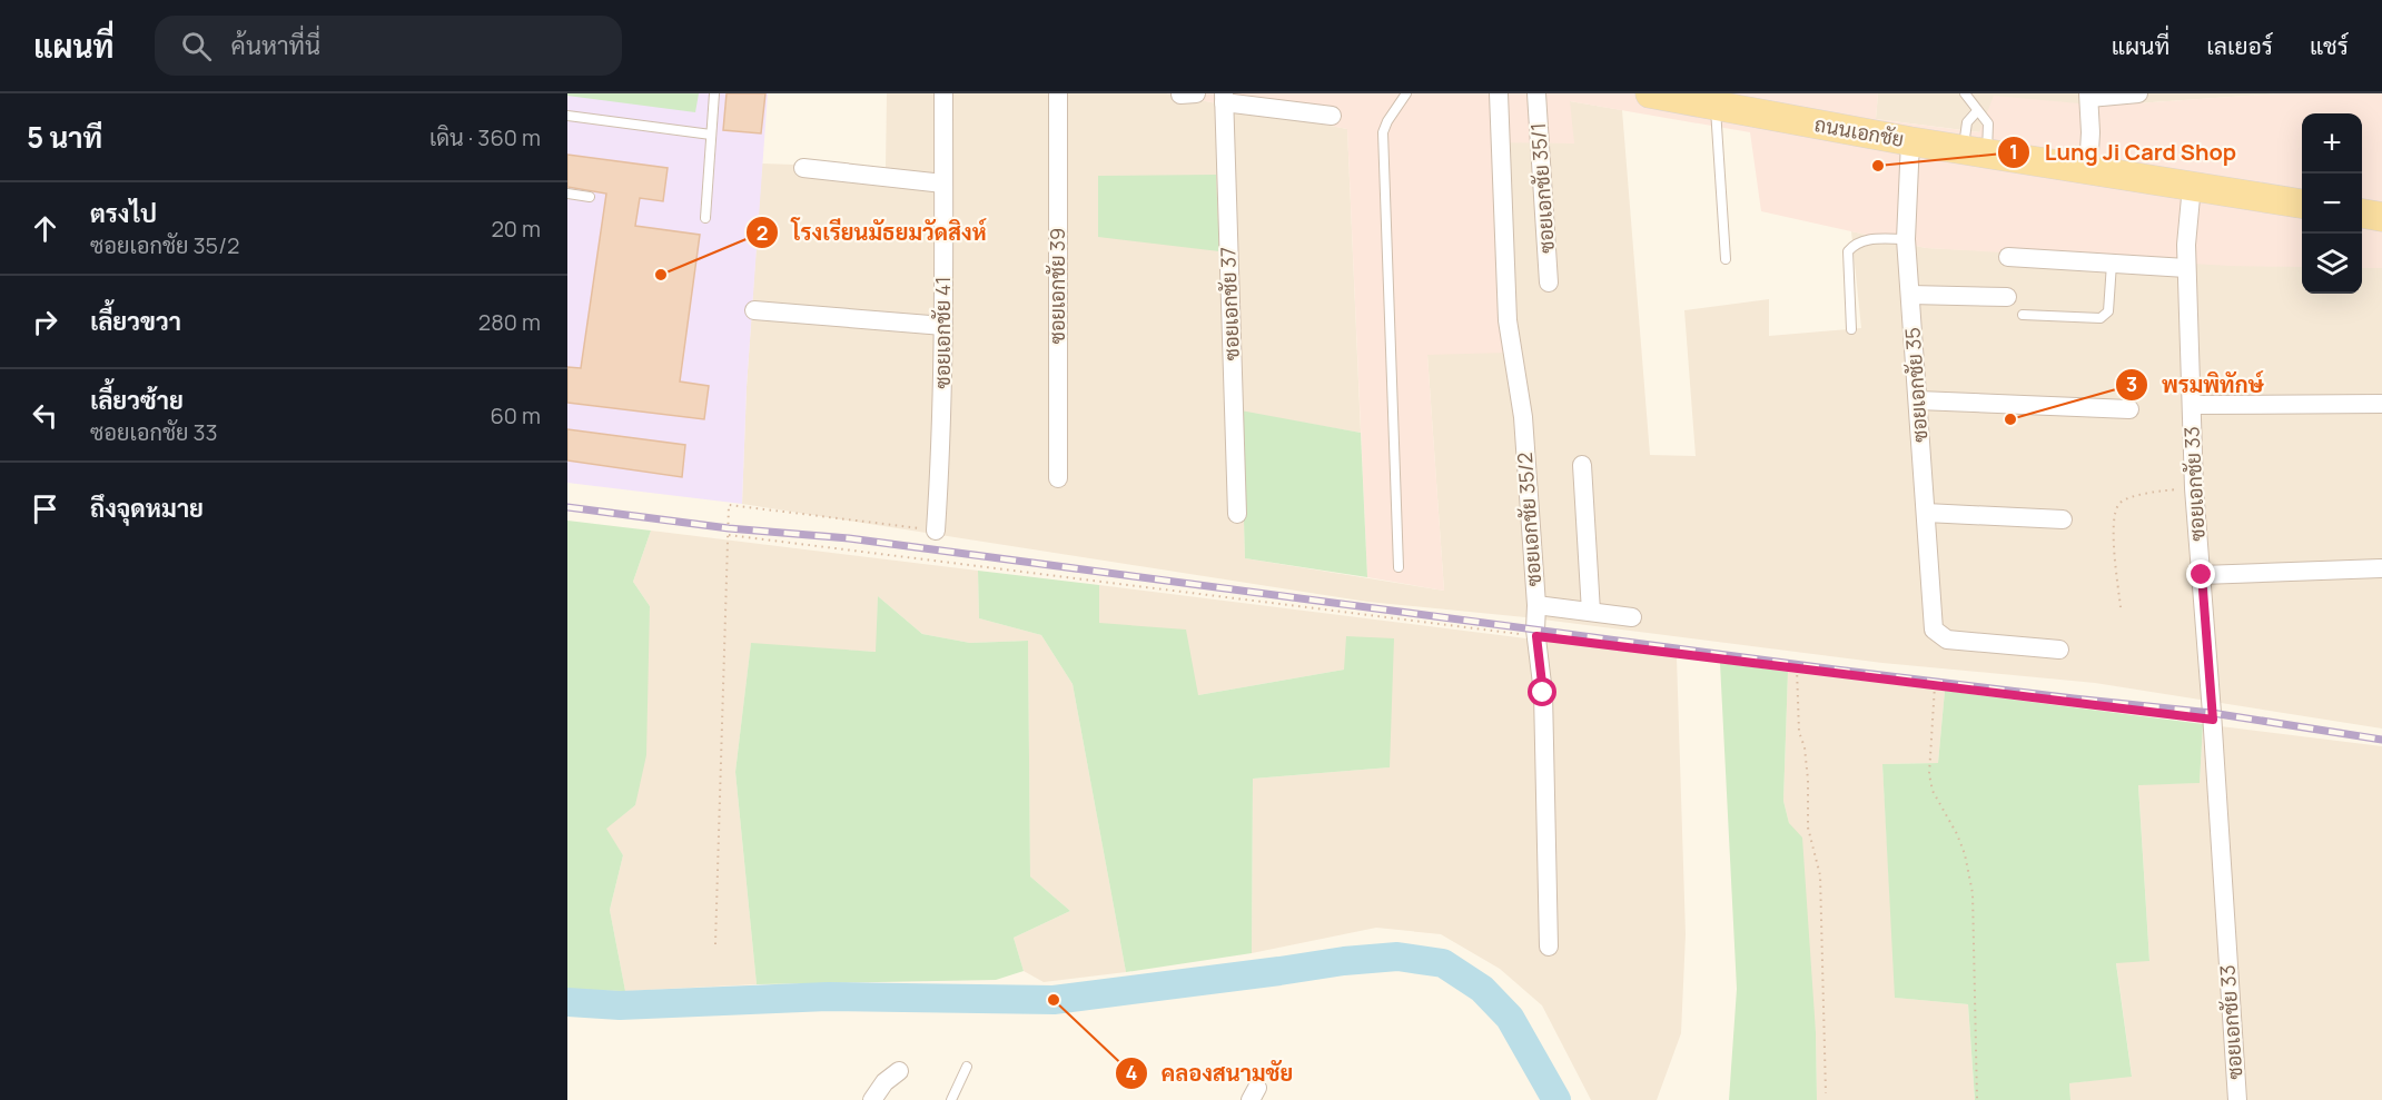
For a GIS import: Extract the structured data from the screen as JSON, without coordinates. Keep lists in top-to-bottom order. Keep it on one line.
{"streets":{"main road":["ถนนเอกชัย"],"street":["ซอยเอกชัย 35/1","ซอยเอกชัย 39","ซอยเอกชัย 37","ซอยเอกชัย 41","ซอยเอกชัย 35","ซอยเอกชัย 33","ซอยเอกชัย 35/2"]},"crossings":[["ถนนเอกชัย","ซอยเอกชัย 35"],["ถนนเอกชัย","ซอยเอกชัย 33"]],"places":["Lung Ji Card Shop","โรงเรียนมัธยมวัดสิงห์","พรมพิทักษ์","คลองสนามชัย"],"page":{"header":"แผนที่","search":"ค้นหาที่นี่","nav":["แผนที่","เลเยอร์","แชร์"],"heading":["5 นาที","เดิน · 360 m"],"map_buttons":["+","−"],"list":[["ตรงไป","ซอยเอกชัย 35/2","20 m"],["เลี้ยวขวา","280 m"],["เลี้ยวซ้าย","ซอยเอกชัย 33","60 m"],"ถึงจุดหมาย"]}}
